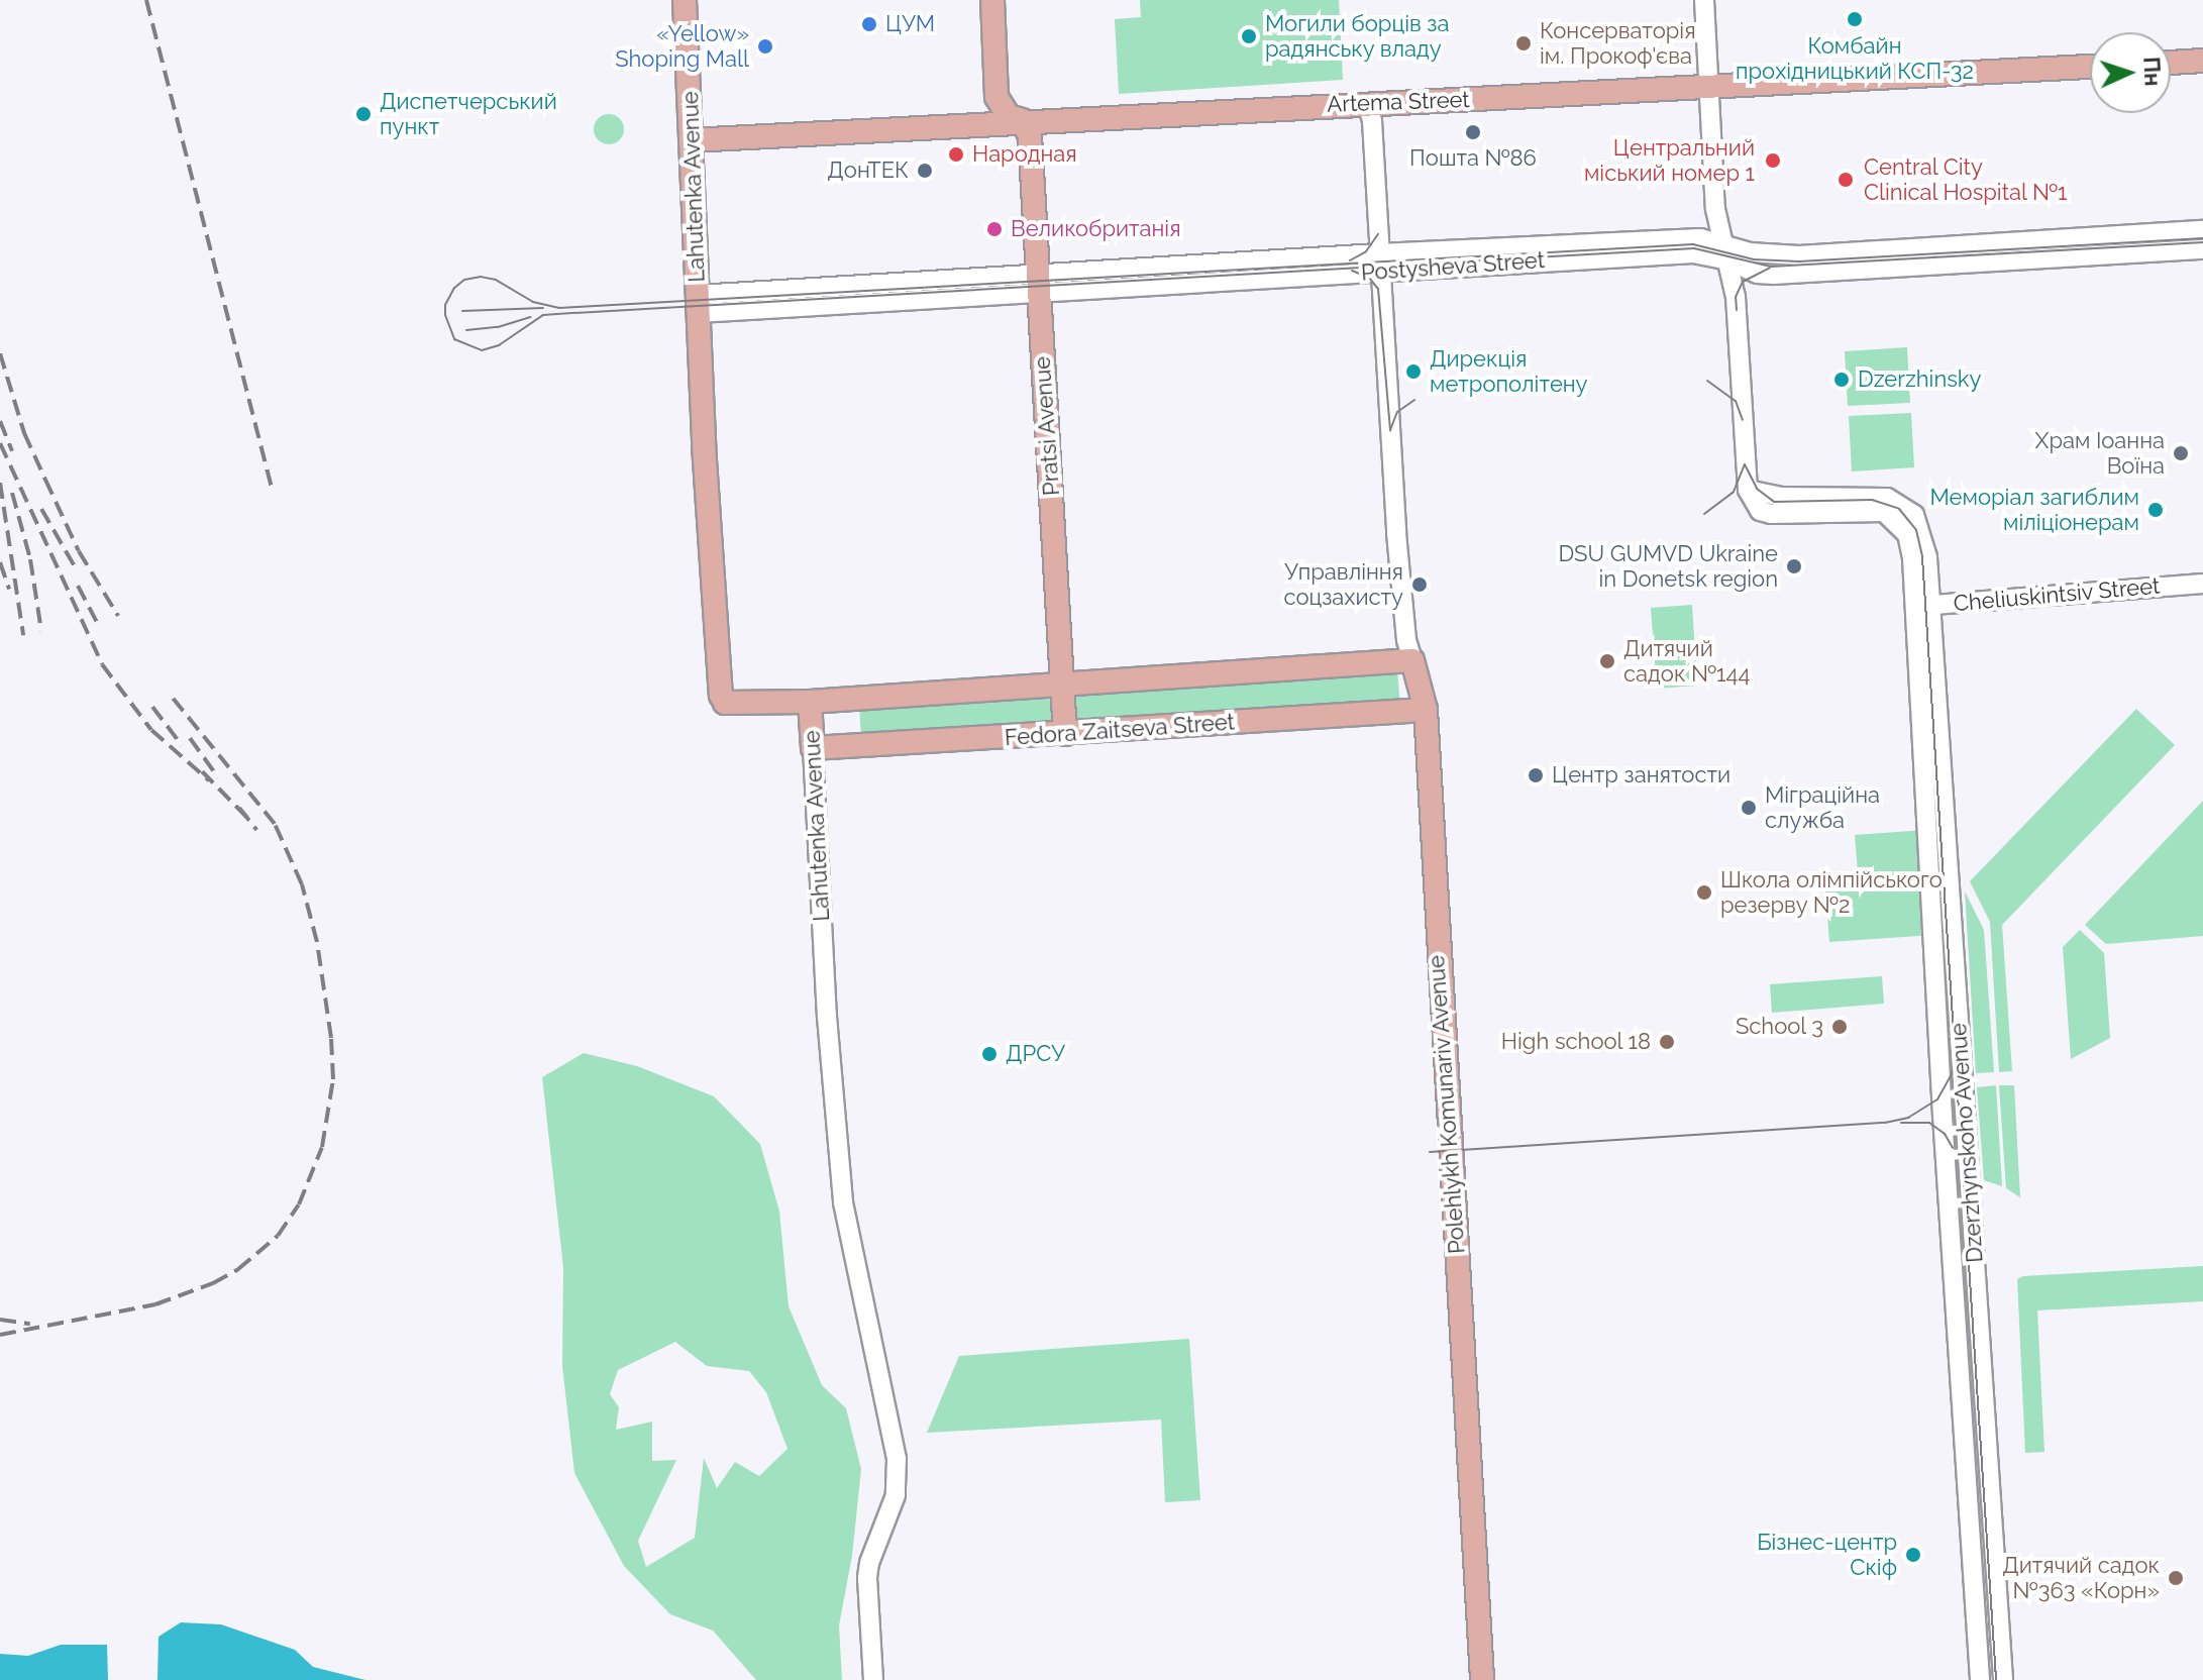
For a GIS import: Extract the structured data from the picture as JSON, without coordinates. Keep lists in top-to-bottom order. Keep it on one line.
{"streets":{"main road":["Artema Street","Lahutenka Avenue","Pratsi Avenue","Fedora Zaitseva Street","Polehlykh Komunariv Avenue"],"street":["Postysheva Street","Cheliuskintsiv Street","Dzerzhynskoho Avenue"]},"crossings":[["Artema Street","Lahutenka Avenue"],["Artema Street","Pratsi Avenue"],["Lahutenka Avenue","Postysheva Street"],["Lahutenka Avenue","Fedora Zaitseva Street"],["Postysheva Street","Pratsi Avenue"],["Postysheva Street","Polehlykh Komunariv Avenue"],["Pratsi Avenue","Fedora Zaitseva Street"],["Cheliuskintsiv Street","Dzerzhynskoho Avenue"],["Fedora Zaitseva Street","Polehlykh Komunariv Avenue"]],"places":["Комбайн прохідницький КСП-32","ЦУМ","Могили борців за радянську владу","Консерваторія ім. Прокоф'єва","«Yellow» Shoping Mall","Диспетчерський пункт","Пошта №86","Народная","Центральний міський номер 1","ДонТЕК","Central City Clinical Hospital №1","Великобританія","Дирекція метрополітену","Dzerzhinsky","Храм Іоанна Воїна","Меморіал загиблим міліціонерам","DSU GUMVD Ukraine in Donetsk region","Управління соцзахисту","Дитячий садок №144","Центр занятости","Міграційна служба","Школа олімпійського резерву №2","School 3","High school 18","ДРСУ","Бізнес-центр Скіф","Дитячий садок №363 «Корн»"],"north":"right"}
